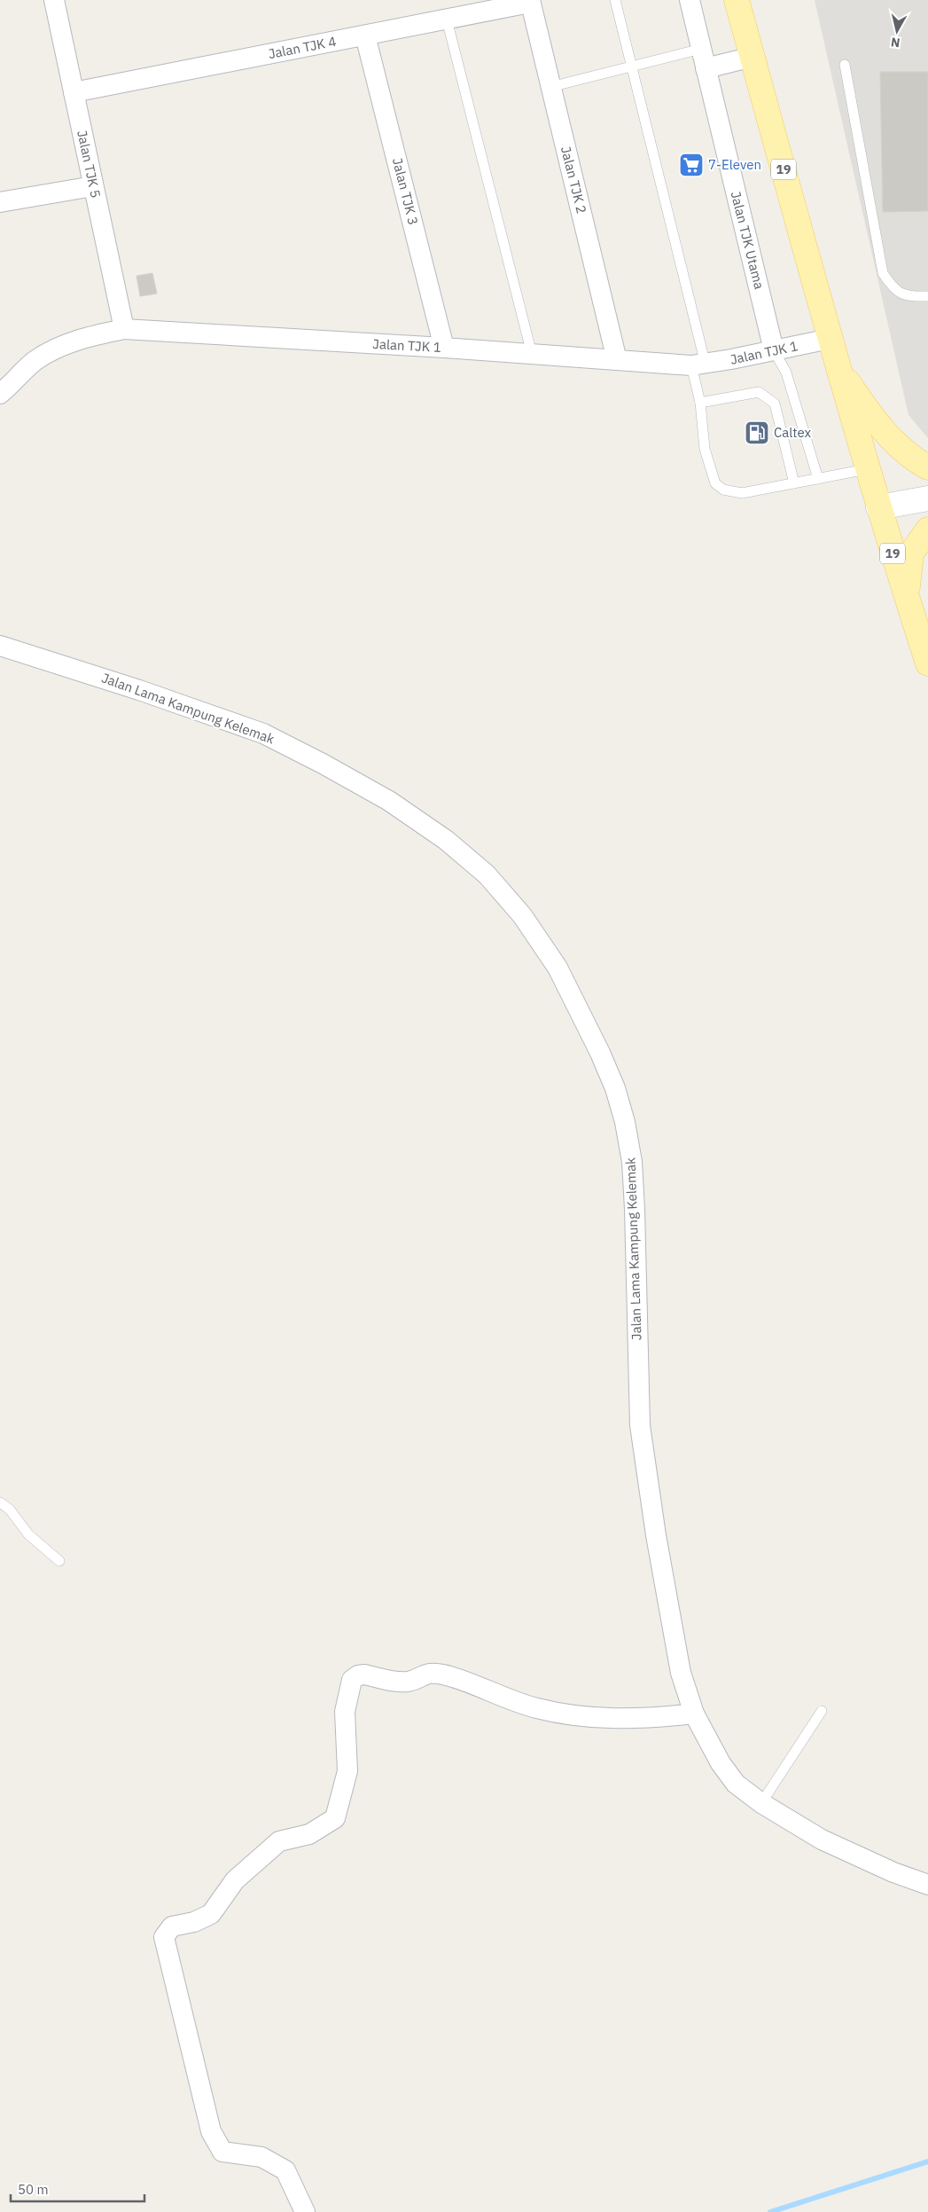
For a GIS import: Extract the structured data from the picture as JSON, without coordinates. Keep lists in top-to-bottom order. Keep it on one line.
{"streets":{"main road":["19"],"street":["Jalan TJK 4","Jalan TJK 5","Jalan TJK 2","Jalan TJK 3","Jalan TJK Utama","Jalan TJK 1","Jalan Lama Kampung Kelemak"]},"crossings":[["Jalan TJK 4","Jalan TJK 5"],["Jalan TJK 4","Jalan TJK 2"],["Jalan TJK 4","Jalan TJK 3"],["Jalan TJK 5","Jalan TJK 1"],["19","Jalan TJK 1"],["Jalan TJK 2","Jalan TJK 1"],["Jalan TJK 3","Jalan TJK 1"],["Jalan TJK Utama","Jalan TJK 1"]],"places":{"supermarket":["7-Eleven"],"fuel station":["Caltex"]},"scale_bar":"50 m","north":"bottom"}
